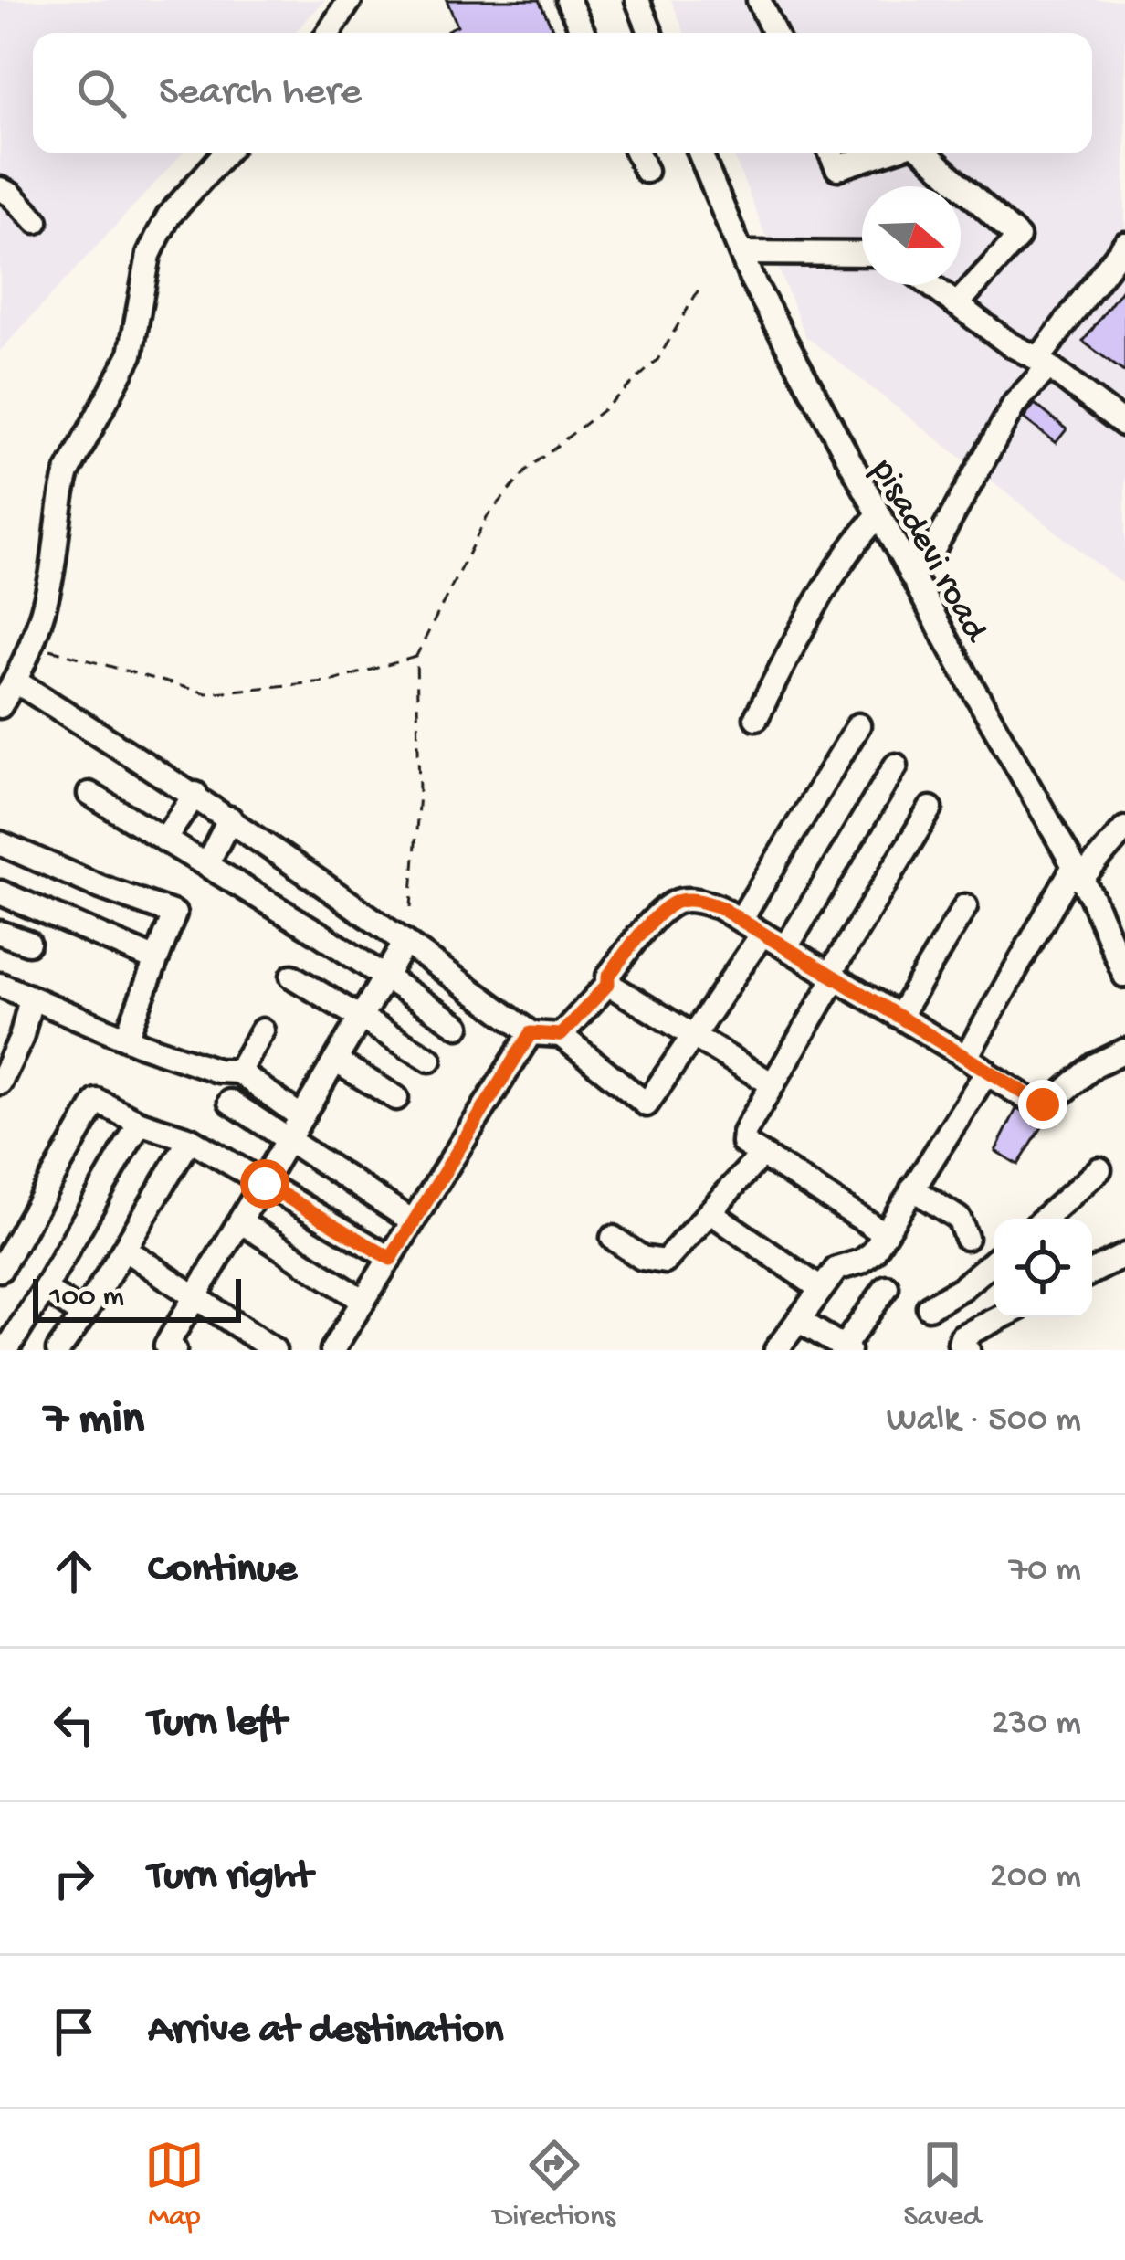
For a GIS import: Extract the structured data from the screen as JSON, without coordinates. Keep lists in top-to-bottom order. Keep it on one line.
{"streets":{"street":["pisadevi road"]},"scale_bar":"100 m","north":"right","page":{"search":"Search here","scale":"100 m","heading":["7 min","Walk · 500 m"],"list":[["Continue","70 m"],["Turn left","230 m"],["Turn right","200 m"],"Arrive at destination"],"nav":["Map","Directions","Saved"]}}
